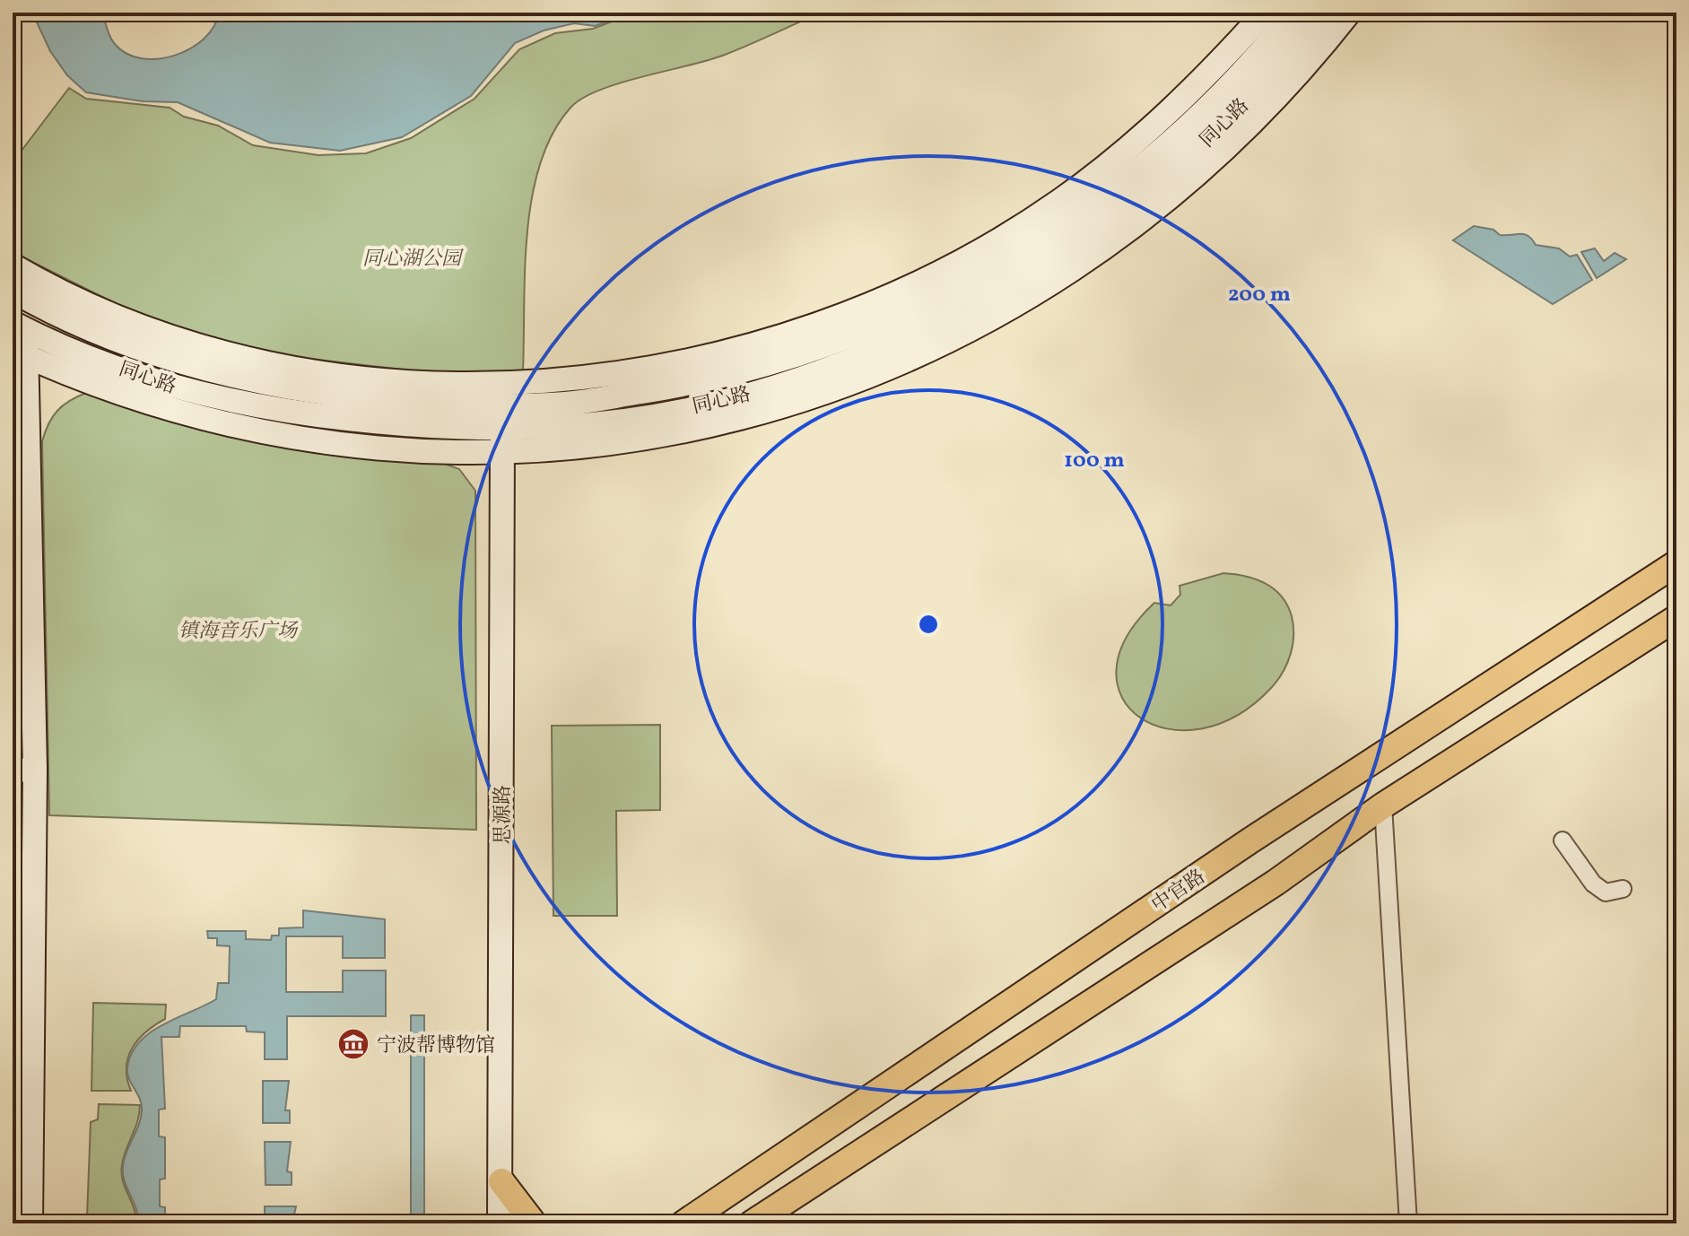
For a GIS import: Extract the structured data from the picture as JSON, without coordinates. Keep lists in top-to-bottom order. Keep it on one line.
{"streets":{"main road":["中官路"],"street":["同心路","思源路"]},"crossings":[["同心路","思源路"]],"parks":["同心湖公园","镇海音乐广场"],"places":{"museum":["宁波帮博物馆"]},"rings":["200 m","100 m"]}
